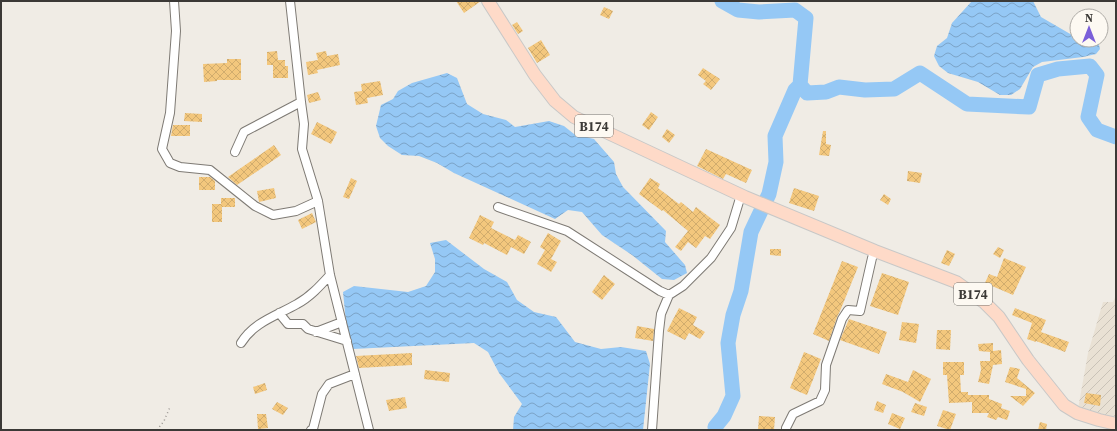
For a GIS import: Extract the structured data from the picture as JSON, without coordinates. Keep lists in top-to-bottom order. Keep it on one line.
{"streets":{"main road":["B174"]},"north":"top"}
